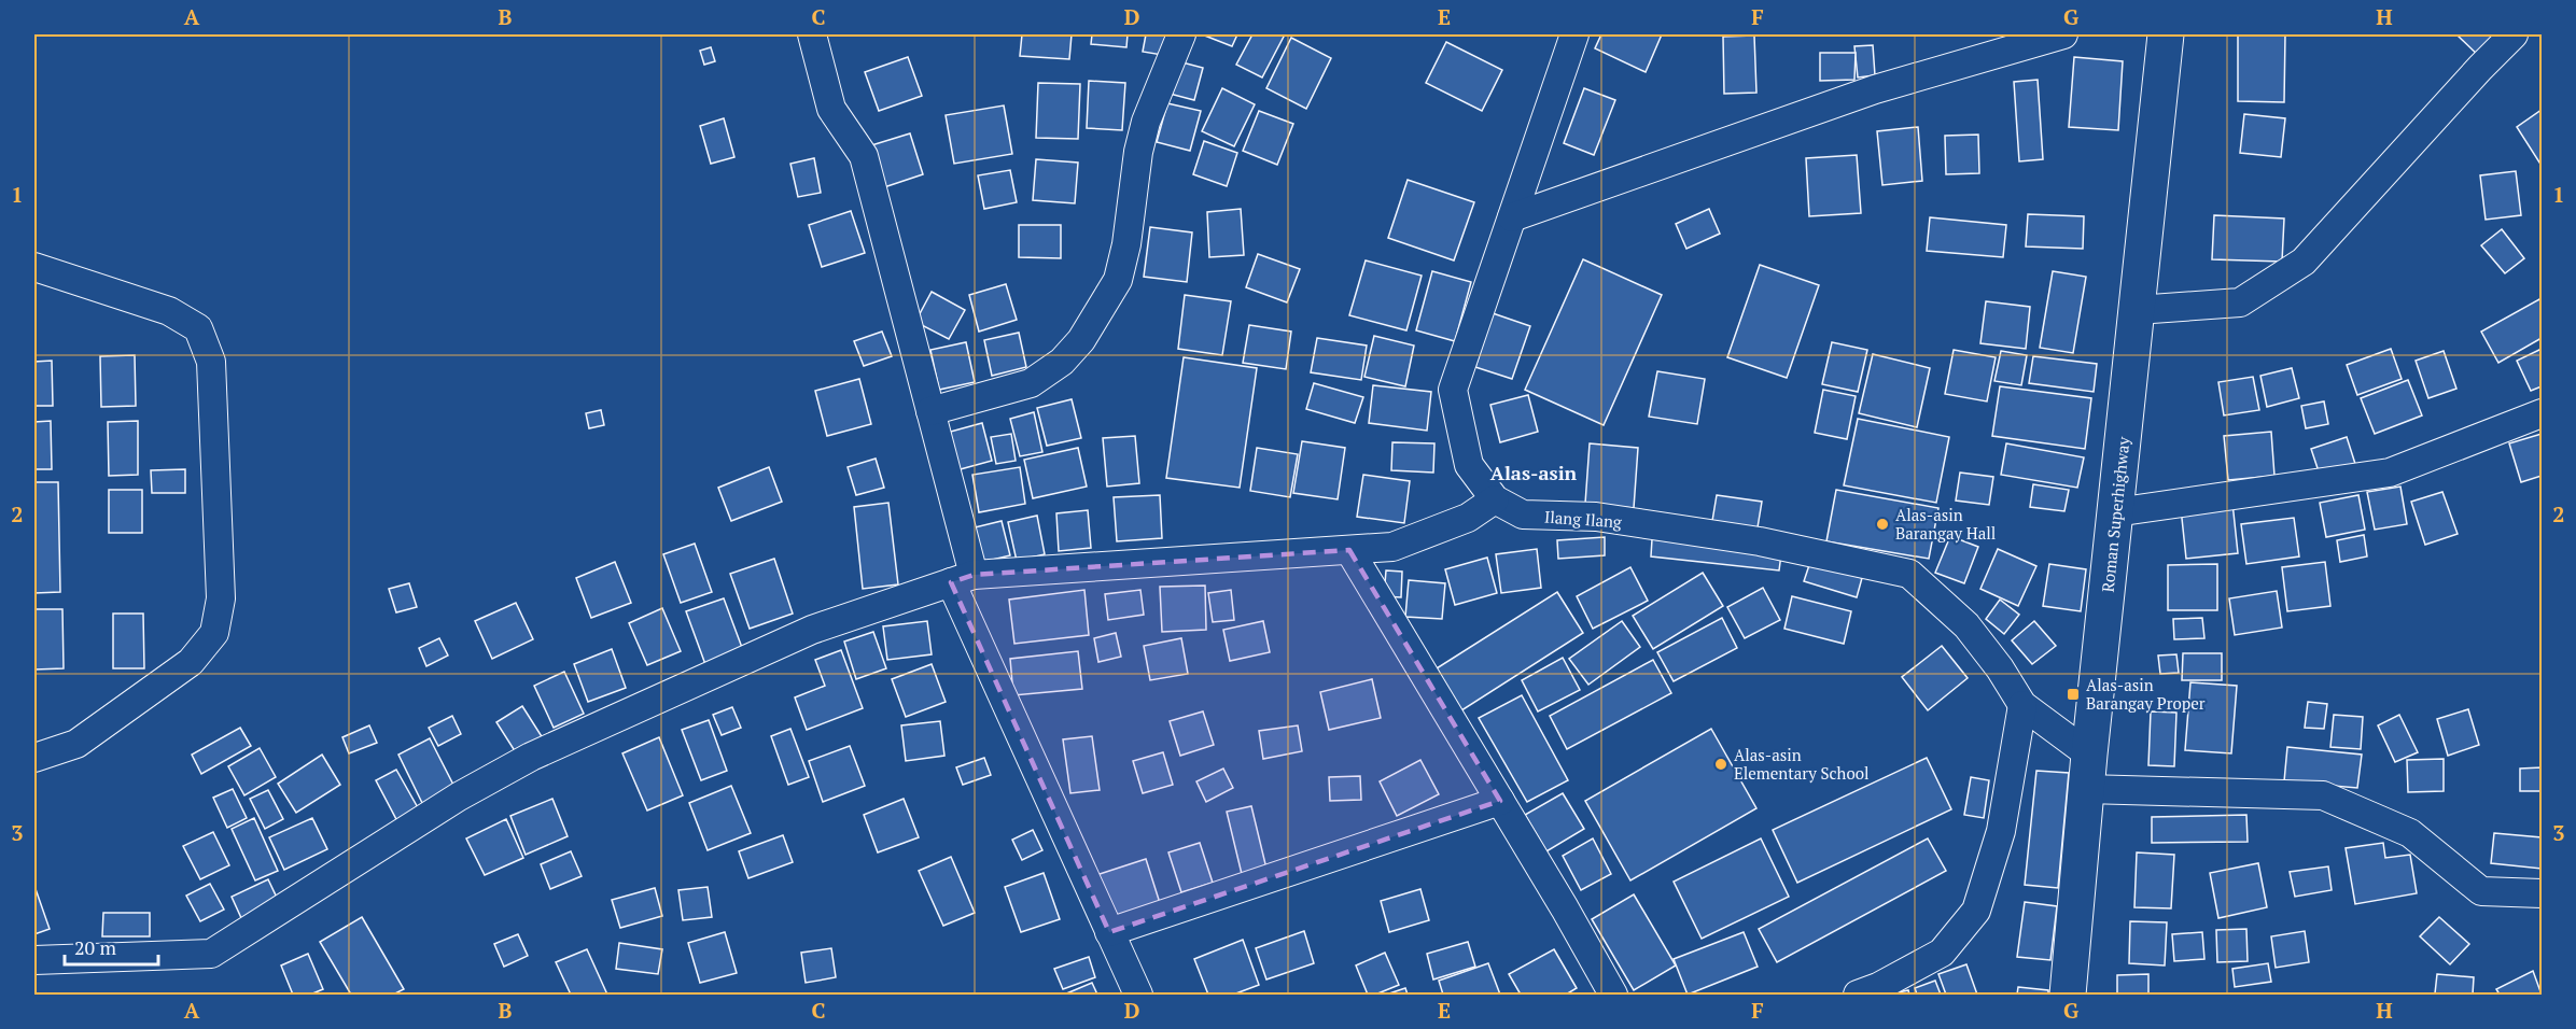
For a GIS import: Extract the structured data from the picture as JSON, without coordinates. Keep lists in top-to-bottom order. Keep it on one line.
{"streets":{"main road":["Roman Superhighway"],"street":["Ilang Ilang"]},"crossings":[["Roman Superhighway","Ilang Ilang"]],"districts":["Alas-asin"],"places":{"other":["Alas-asin Barangay Hall","Alas-asin Elementary School"],"transit":["Alas-asin Barangay Proper"]},"scale_bar":"20 m","grid":{"columns":["A","B","C","D","E","F","G","H"],"rows":["1","2","3"]}}
